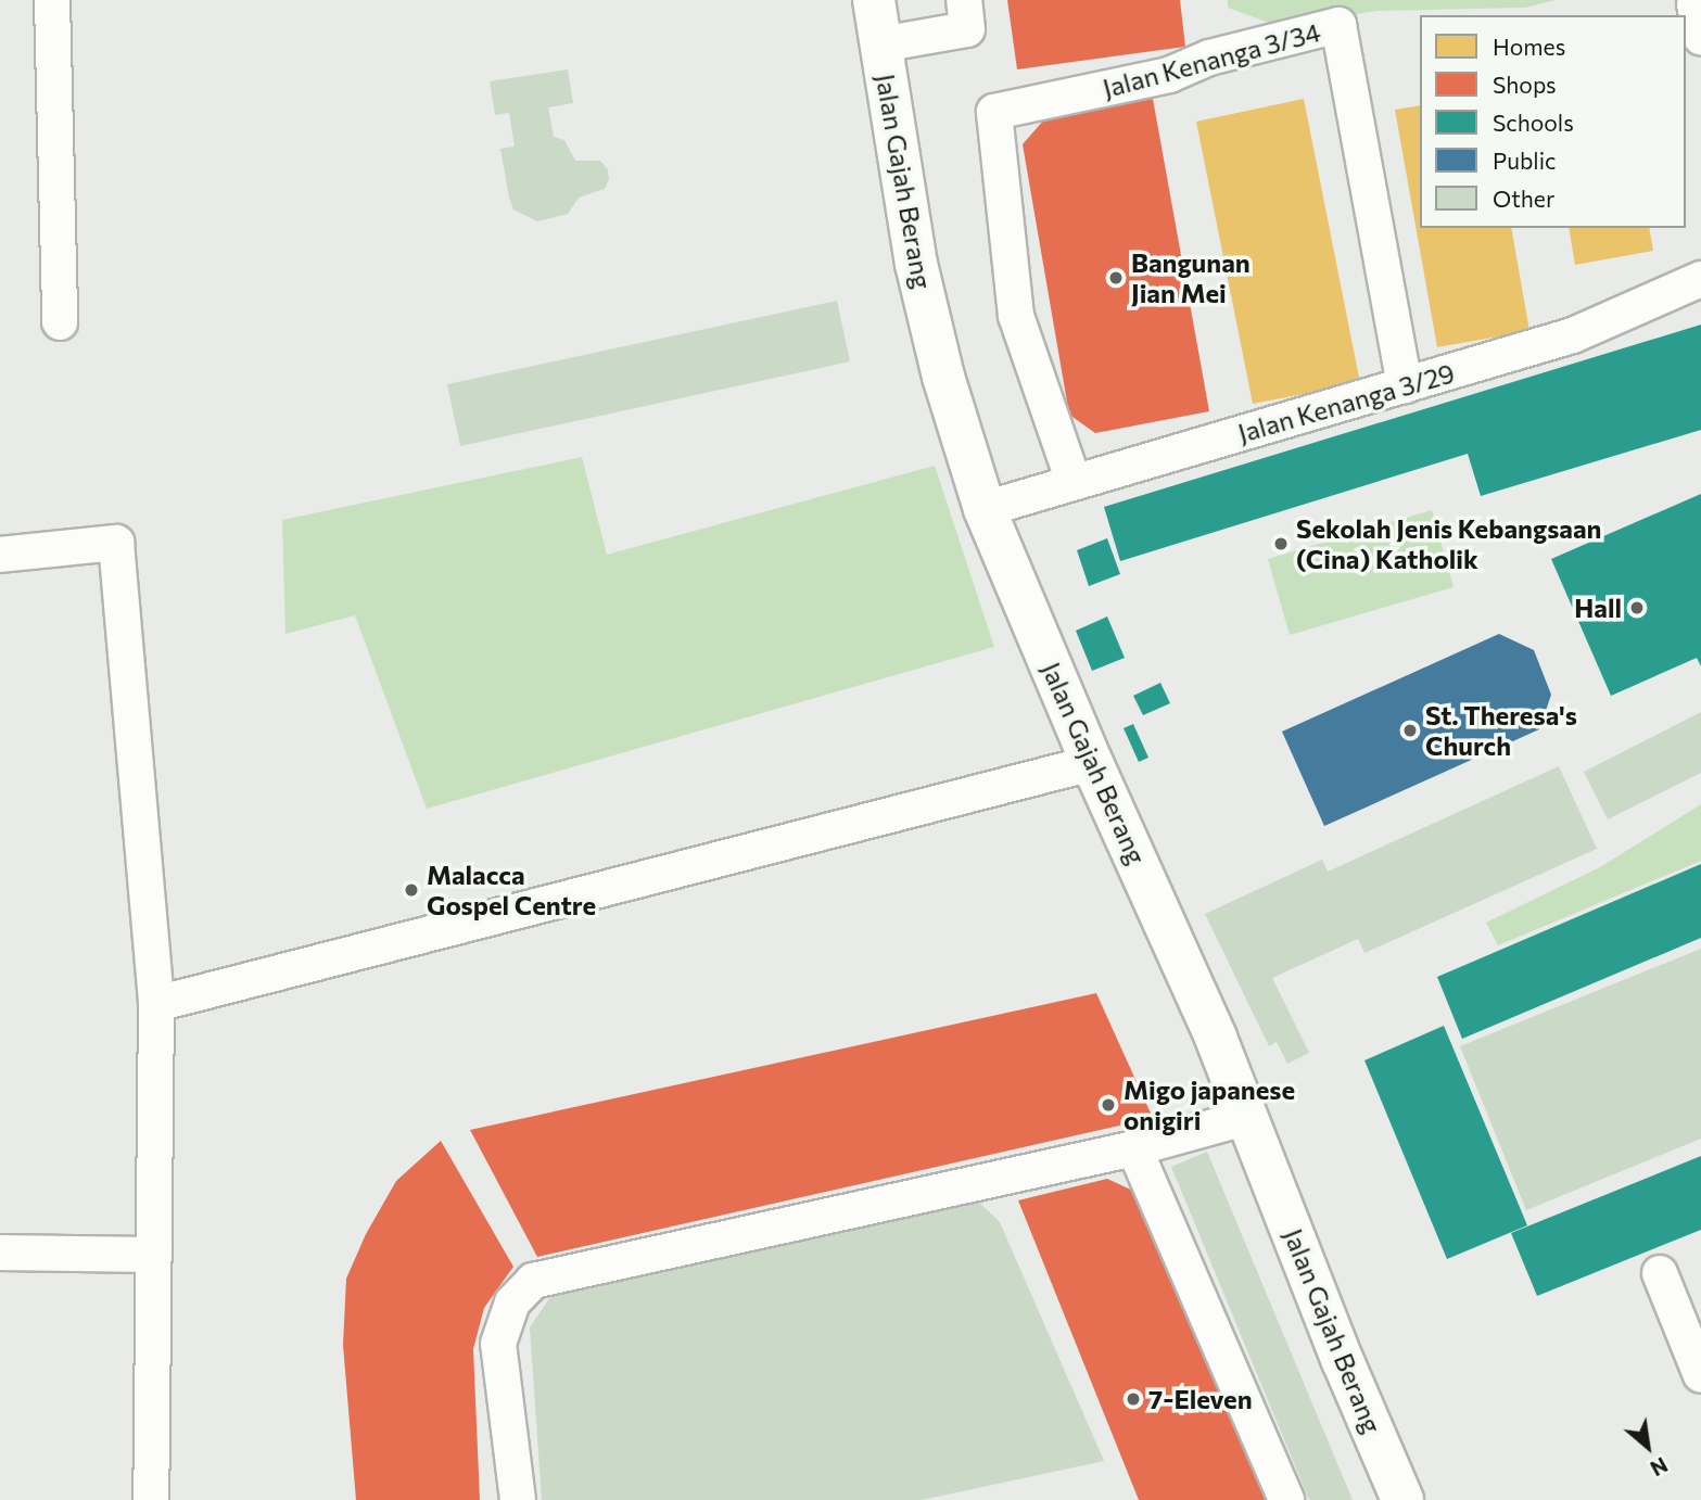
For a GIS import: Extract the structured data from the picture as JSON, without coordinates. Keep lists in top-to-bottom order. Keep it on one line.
{"streets":{"street":["Jalan Kenanga 3/34","Jalan Gajah Berang","Jalan Kenanga 3/29"]},"crossings":[["Jalan Kenanga 3/34","Jalan Kenanga 3/29"],["Jalan Gajah Berang","Jalan Kenanga 3/29"]],"places":["Bangunan Jian Mei","Sekolah Jenis Kebangsaan (Cina) Katholik","Hall","St. Theresa's Church","Malacca Gospel Centre","Migo japanese onigiri","7-Eleven"],"legend":["Homes","Shops","Schools","Public","Other"],"north":"bottom right"}
